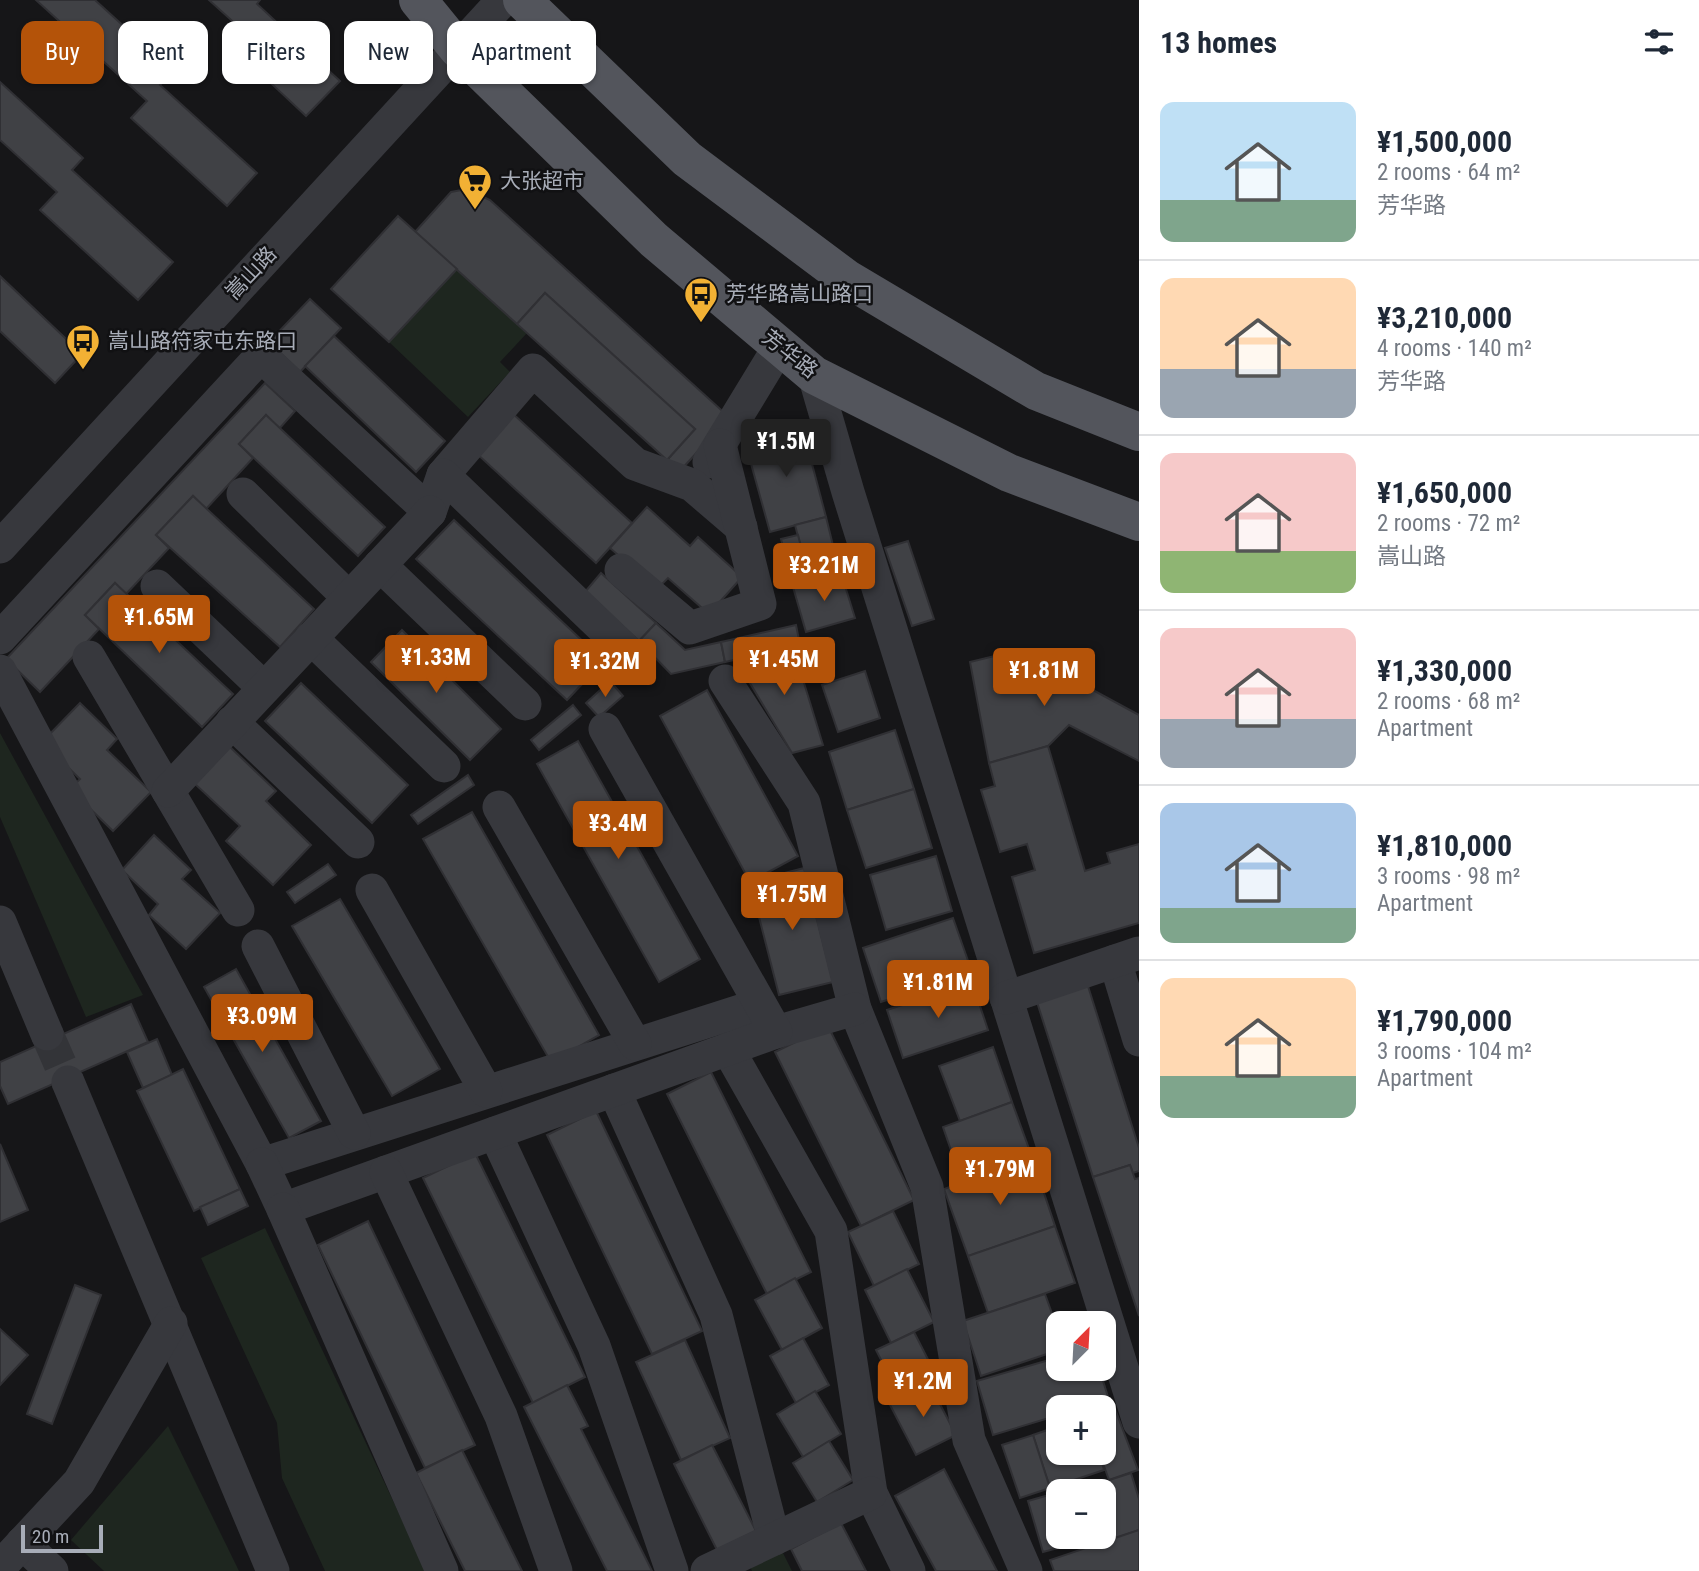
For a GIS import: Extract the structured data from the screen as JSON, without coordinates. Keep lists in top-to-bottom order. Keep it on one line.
{"streets":{"main road":["芳华路"],"street":["嵩山路"]},"places":{"supermarket":["大张超市"],"bus stop":["芳华路嵩山路口","嵩山路符家屯东路口"]},"scale_bar":"20 m","north":"top right","page":{"heading":"13 homes","chip":["Buy","Rent","Filters","New","Apartment"],"list":[{"name":"¥1,500,000","note":"2 rooms · 64 m² · 芳华路"},{"name":"¥3,210,000","note":"4 rooms · 140 m² · 芳华路"},{"name":"¥1,650,000","note":"2 rooms · 72 m² · 嵩山路"},{"name":"¥1,330,000","note":"2 rooms · 68 m² · Apartment"},{"name":"¥1,810,000","note":"3 rooms · 98 m² · Apartment"},{"name":"¥1,790,000","note":"3 rooms · 104 m² · Apartment"}],"price":["¥1.5M","¥3.21M","¥1.65M","¥1.33M","¥1.45M","¥1.32M","¥1.81M","¥3.4M","¥1.75M","¥1.81M","¥3.09M","¥1.79M","¥1.2M"],"map_buttons":["+","−"],"scale":"20 m"}}
